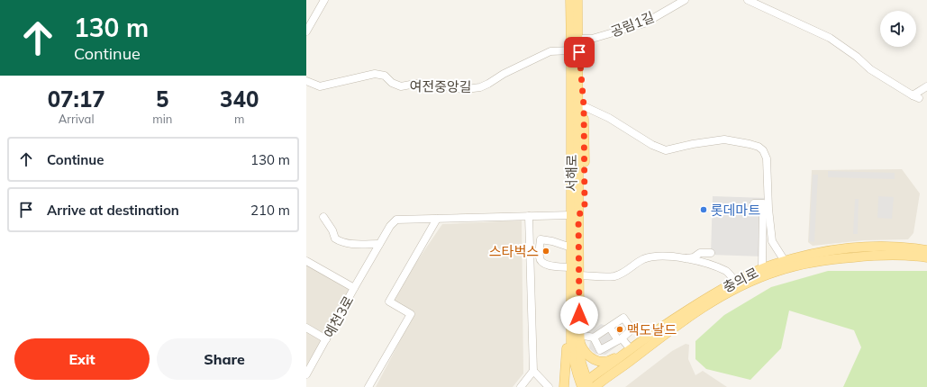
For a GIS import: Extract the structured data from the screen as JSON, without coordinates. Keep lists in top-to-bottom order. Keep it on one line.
{"streets":{"main road":["서해로","충의로"],"street":["공림1길","여전중앙길","예천3로"]},"crossings":[["공림1길","서해로"],["여전중앙길","서해로"],["서해로","충의로"]],"places":["롯데마트","스타벅스","맥도날드"],"page":{"turn":["130 m","Continue"],"eta":["07:17","Arrival","5","min","340","m"],"list":[{"name":"Continue","value":"130 m"},{"name":"Arrive at destination","value":"210 m"}],"buttons":["Exit","Share"]}}
